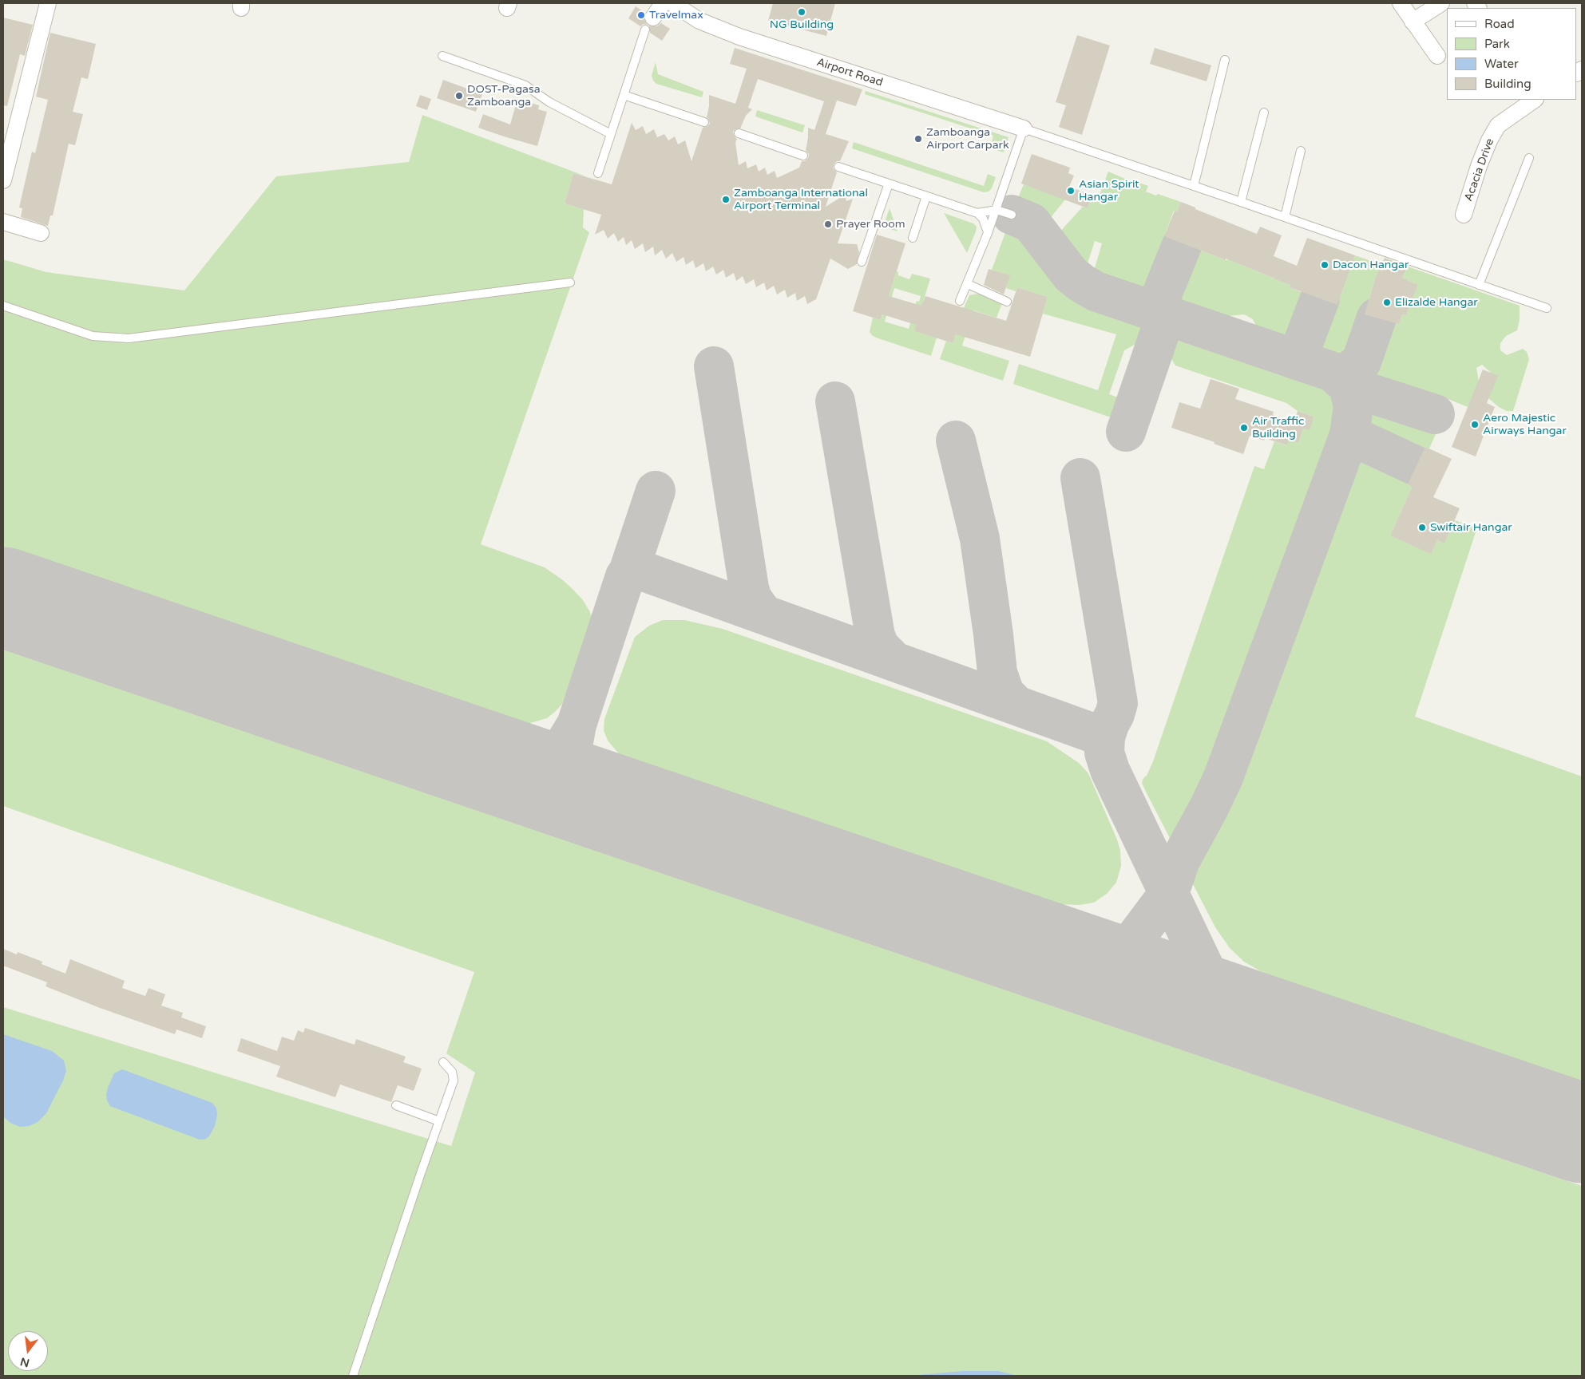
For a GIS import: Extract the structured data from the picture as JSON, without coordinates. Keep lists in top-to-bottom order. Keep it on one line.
{"streets":{"street":["Airport Road","Acacia Drive"]},"places":["NG Building","Travelmax","DOST-Pagasa Zamboanga","Zamboanga Airport Carpark","Asian Spirit Hangar","Zamboanga International Airport Terminal","Prayer Room","Dacon Hangar","Elizalde Hangar","Aero Majestic Airways Hangar","Air Traffic Building","Swiftair Hangar"],"legend":["Road","Park","Water","Building"],"north":"bottom"}
